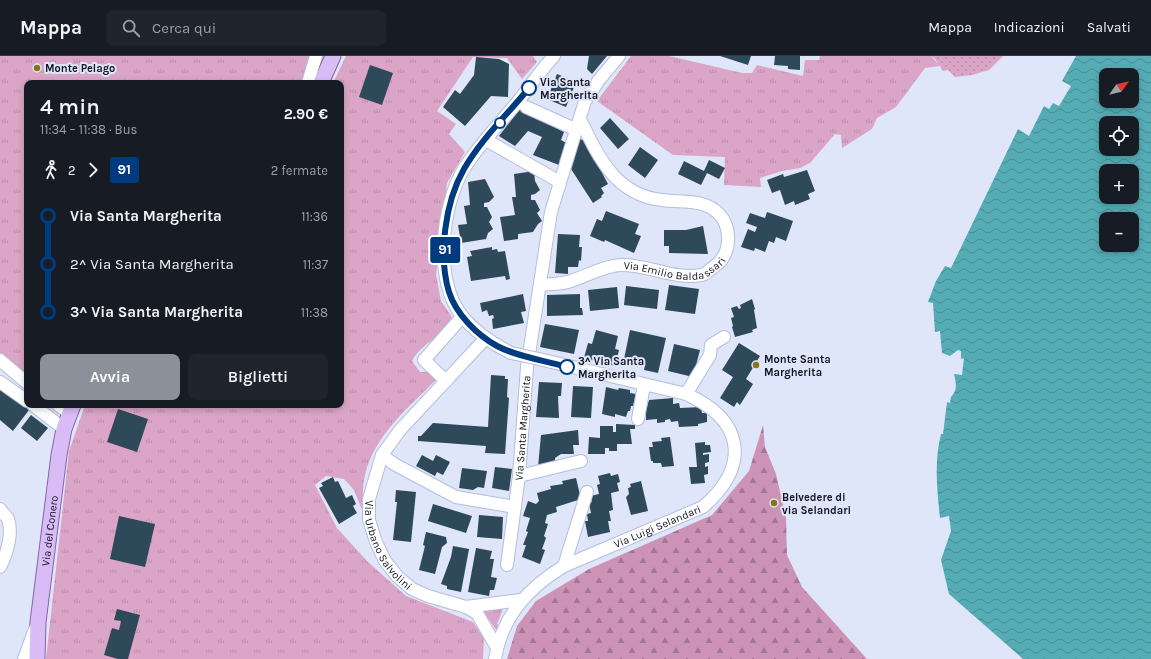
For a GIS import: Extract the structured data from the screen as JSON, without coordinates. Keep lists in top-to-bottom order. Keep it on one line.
{"streets":{"main road":["Via del Conero"],"street":["Via Emilio Baldassari","Via Santa Margherita","Via Luigi Selandari","Via Urbano Salvolini"]},"crossings":[["Via Emilio Baldassari","Via Santa Margherita"],["Via Luigi Selandari","Via Urbano Salvolini"]],"places":["Monte Pelago","Via Santa Margherita","Monte Santa Margherita","3^ Via Santa Margherita","Belvedere di via Selandari"],"lines":["bus line 91"],"north":"top right","page":{"header":"Mappa","search":"Cerca qui","nav":["Mappa","Indicazioni","Salvati"],"on_map":"91","map_buttons":["+","−"],"heading":["4 min","11:34 – 11:38 · Bus","2.90 €"],"legs":["2","91","2 fermate"],"list":[{"name":"Via Santa Margherita","value":"11:36"},{"name":"2^ Via Santa Margherita","value":"11:37"},{"name":"3^ Via Santa Margherita","value":"11:38"}],"buttons":["Avvia","Biglietti"]}}
